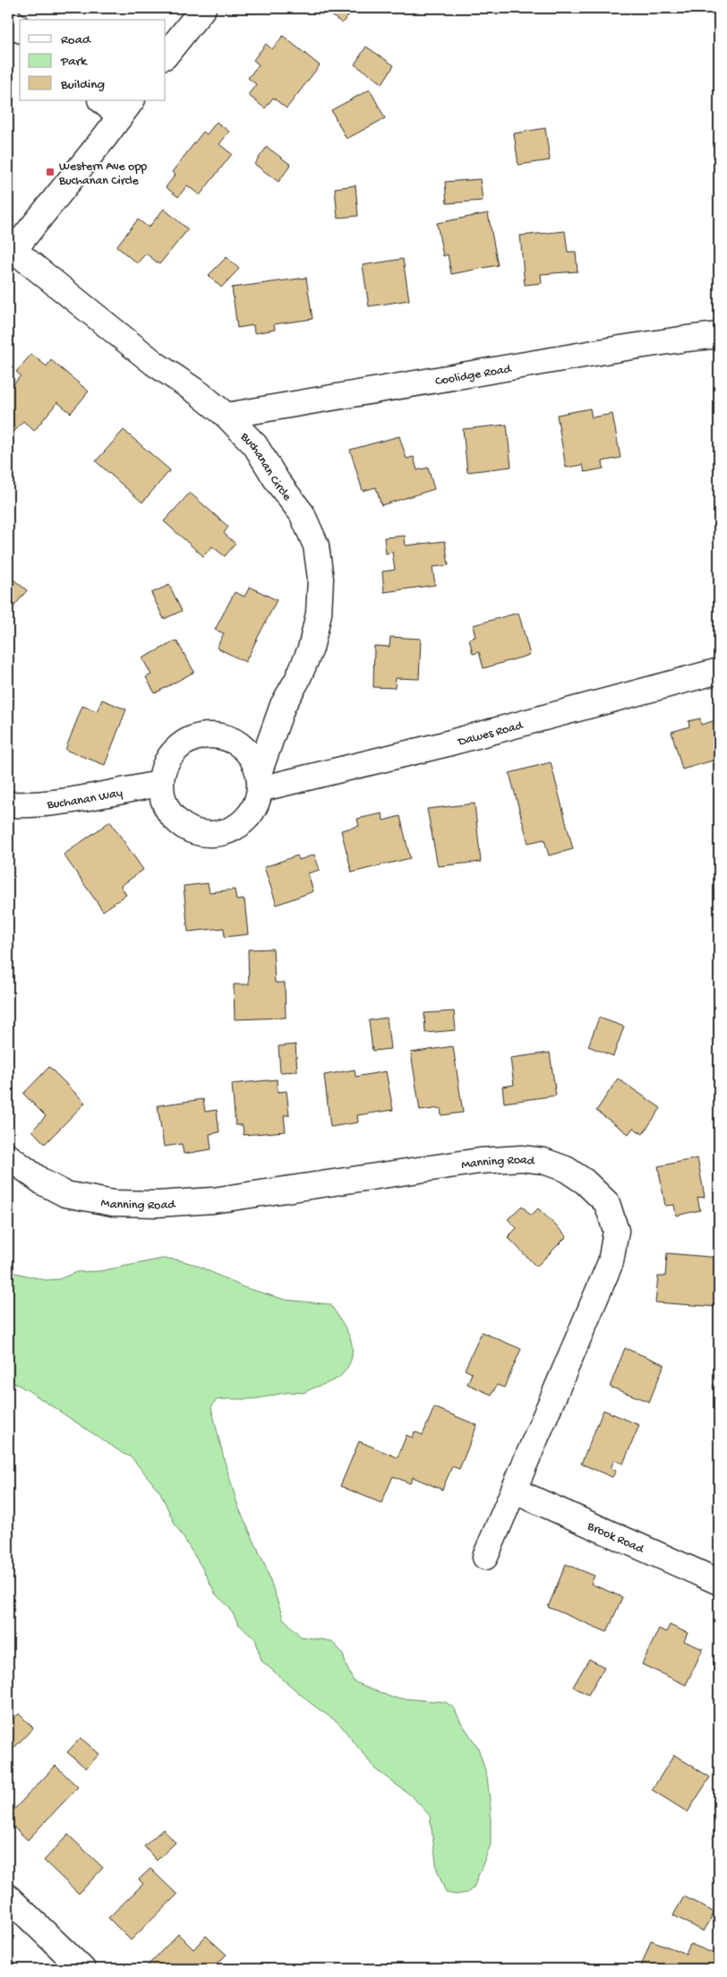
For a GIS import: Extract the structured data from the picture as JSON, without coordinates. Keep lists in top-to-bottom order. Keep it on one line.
{"streets":{"street":["Coolidge Road","Buchanan Circle","Dawes Road","Buchanan Way","Manning Road","Brook Road"]},"crossings":[["Coolidge Road","Buchanan Circle"],["Buchanan Circle","Dawes Road"],["Buchanan Circle","Buchanan Way"],["Dawes Road","Buchanan Way"],["Manning Road","Brook Road"]],"places":{"transit":["Western Ave opp Buchanan Circle"]},"legend":["Road","Park","Building"]}
